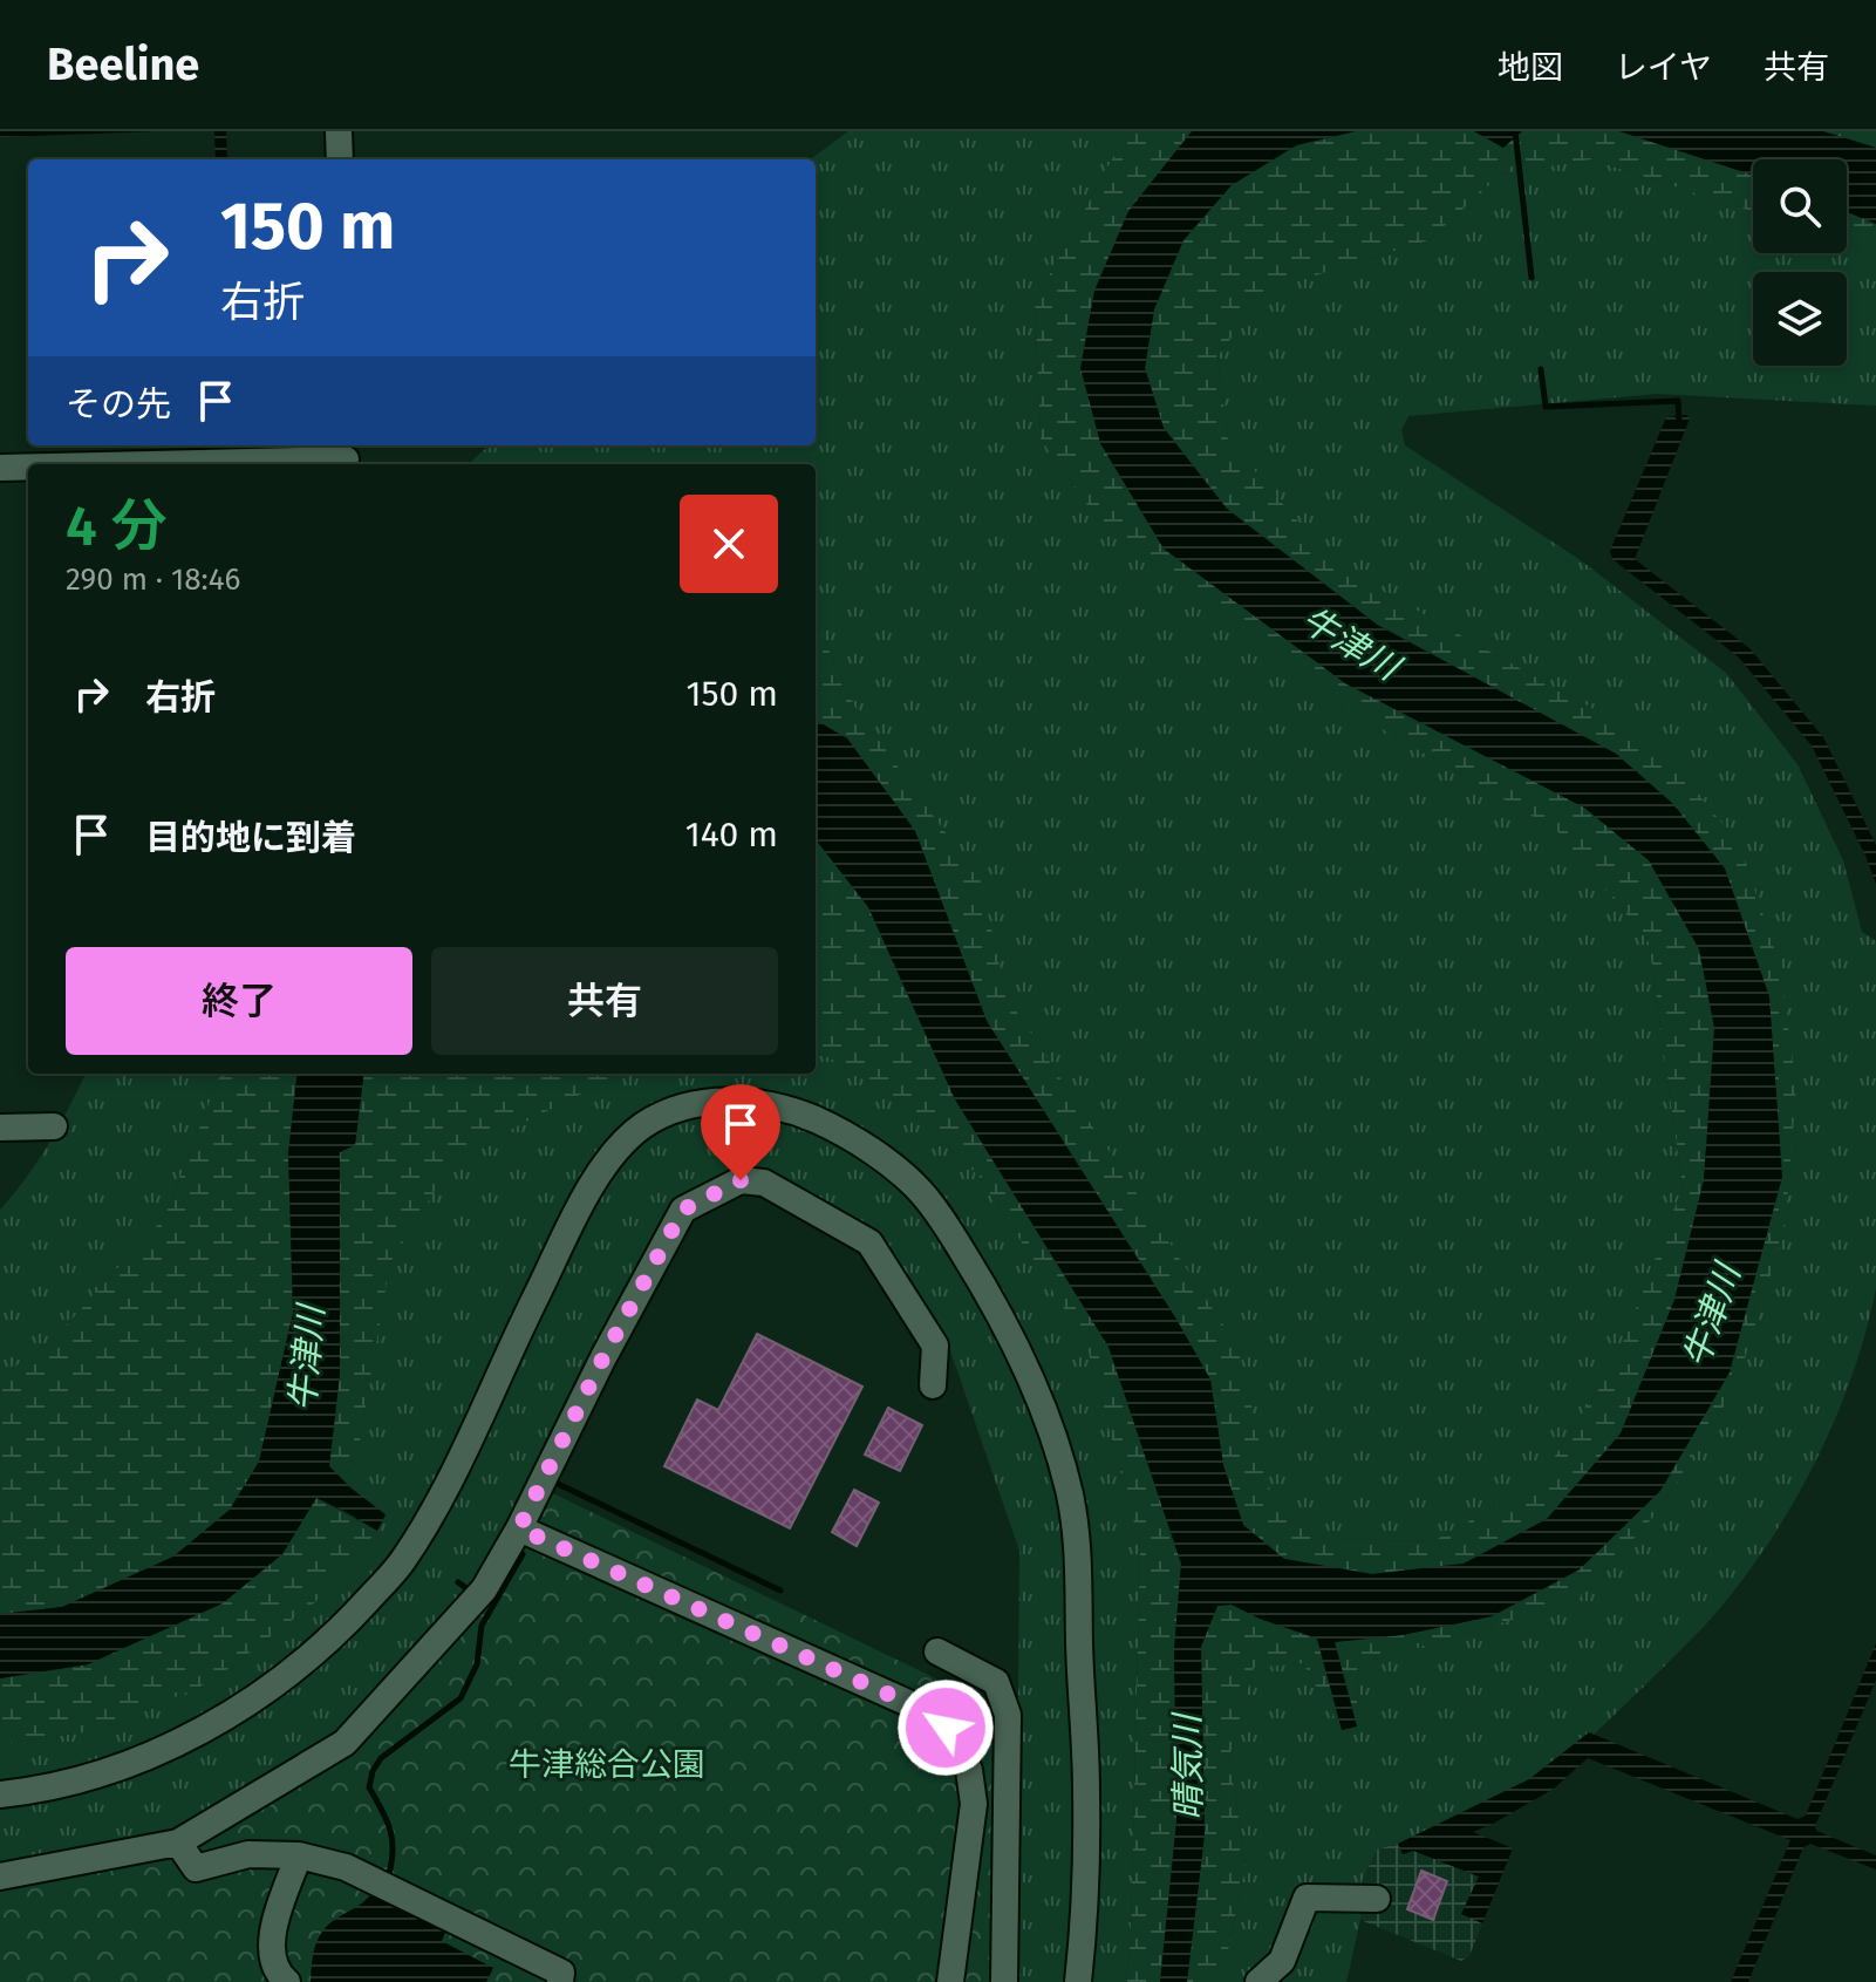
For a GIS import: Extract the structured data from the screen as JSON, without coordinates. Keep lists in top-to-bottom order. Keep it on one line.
{"water":["牛津川","晴気川"],"parks":["牛津総合公園"],"page":{"header":"Beeline","nav":["地図","レイヤ","共有"],"turn":["150 m","右折"],"then":"その先","heading":["4 分","290 m · 18:46"],"list":[{"name":"右折","value":"150 m"},{"name":"目的地に到着","value":"140 m"}],"buttons":["終了","共有"]}}
